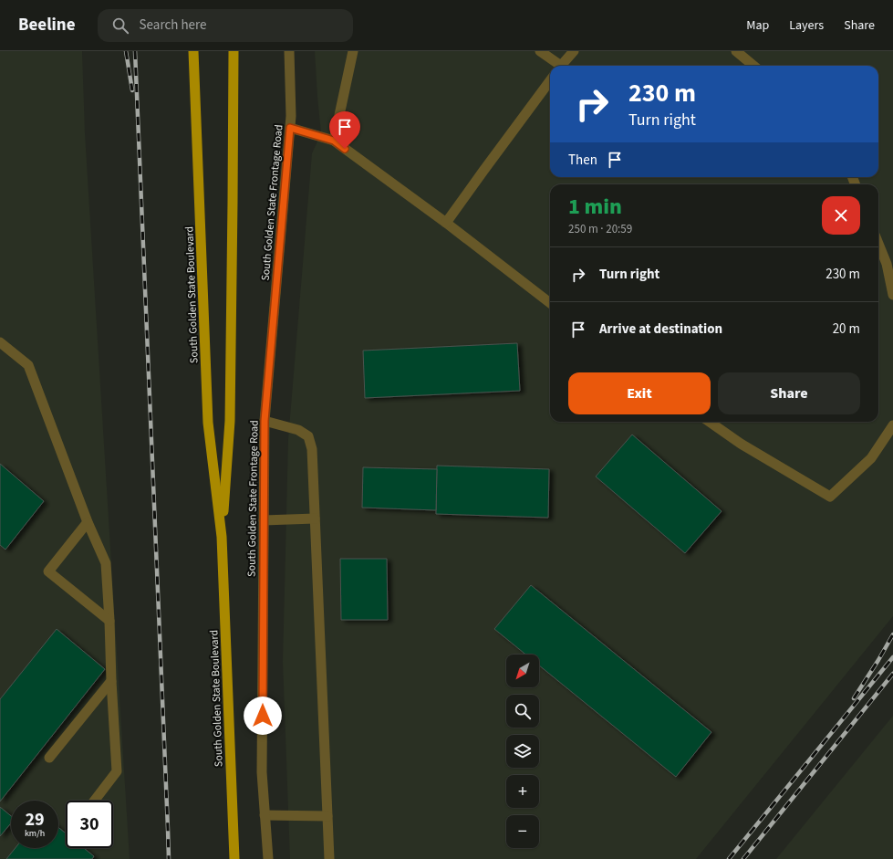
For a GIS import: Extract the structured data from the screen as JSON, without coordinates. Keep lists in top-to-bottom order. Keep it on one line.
{"streets":{"main road":["South Golden State Boulevard"],"street":["South Golden State Frontage Road"]},"north":"bottom left","page":{"header":"Beeline","search":"Search here","nav":["Map","Layers","Share"],"turn":["230 m","Turn right"],"then":"Then","heading":["1 min","250 m · 20:59"],"list":[{"name":"Turn right","value":"230 m"},{"name":"Arrive at destination","value":"20 m"}],"buttons":["Exit","Share"],"map_buttons":["+","−"],"speed":"29 km/h","limit":"30"}}
